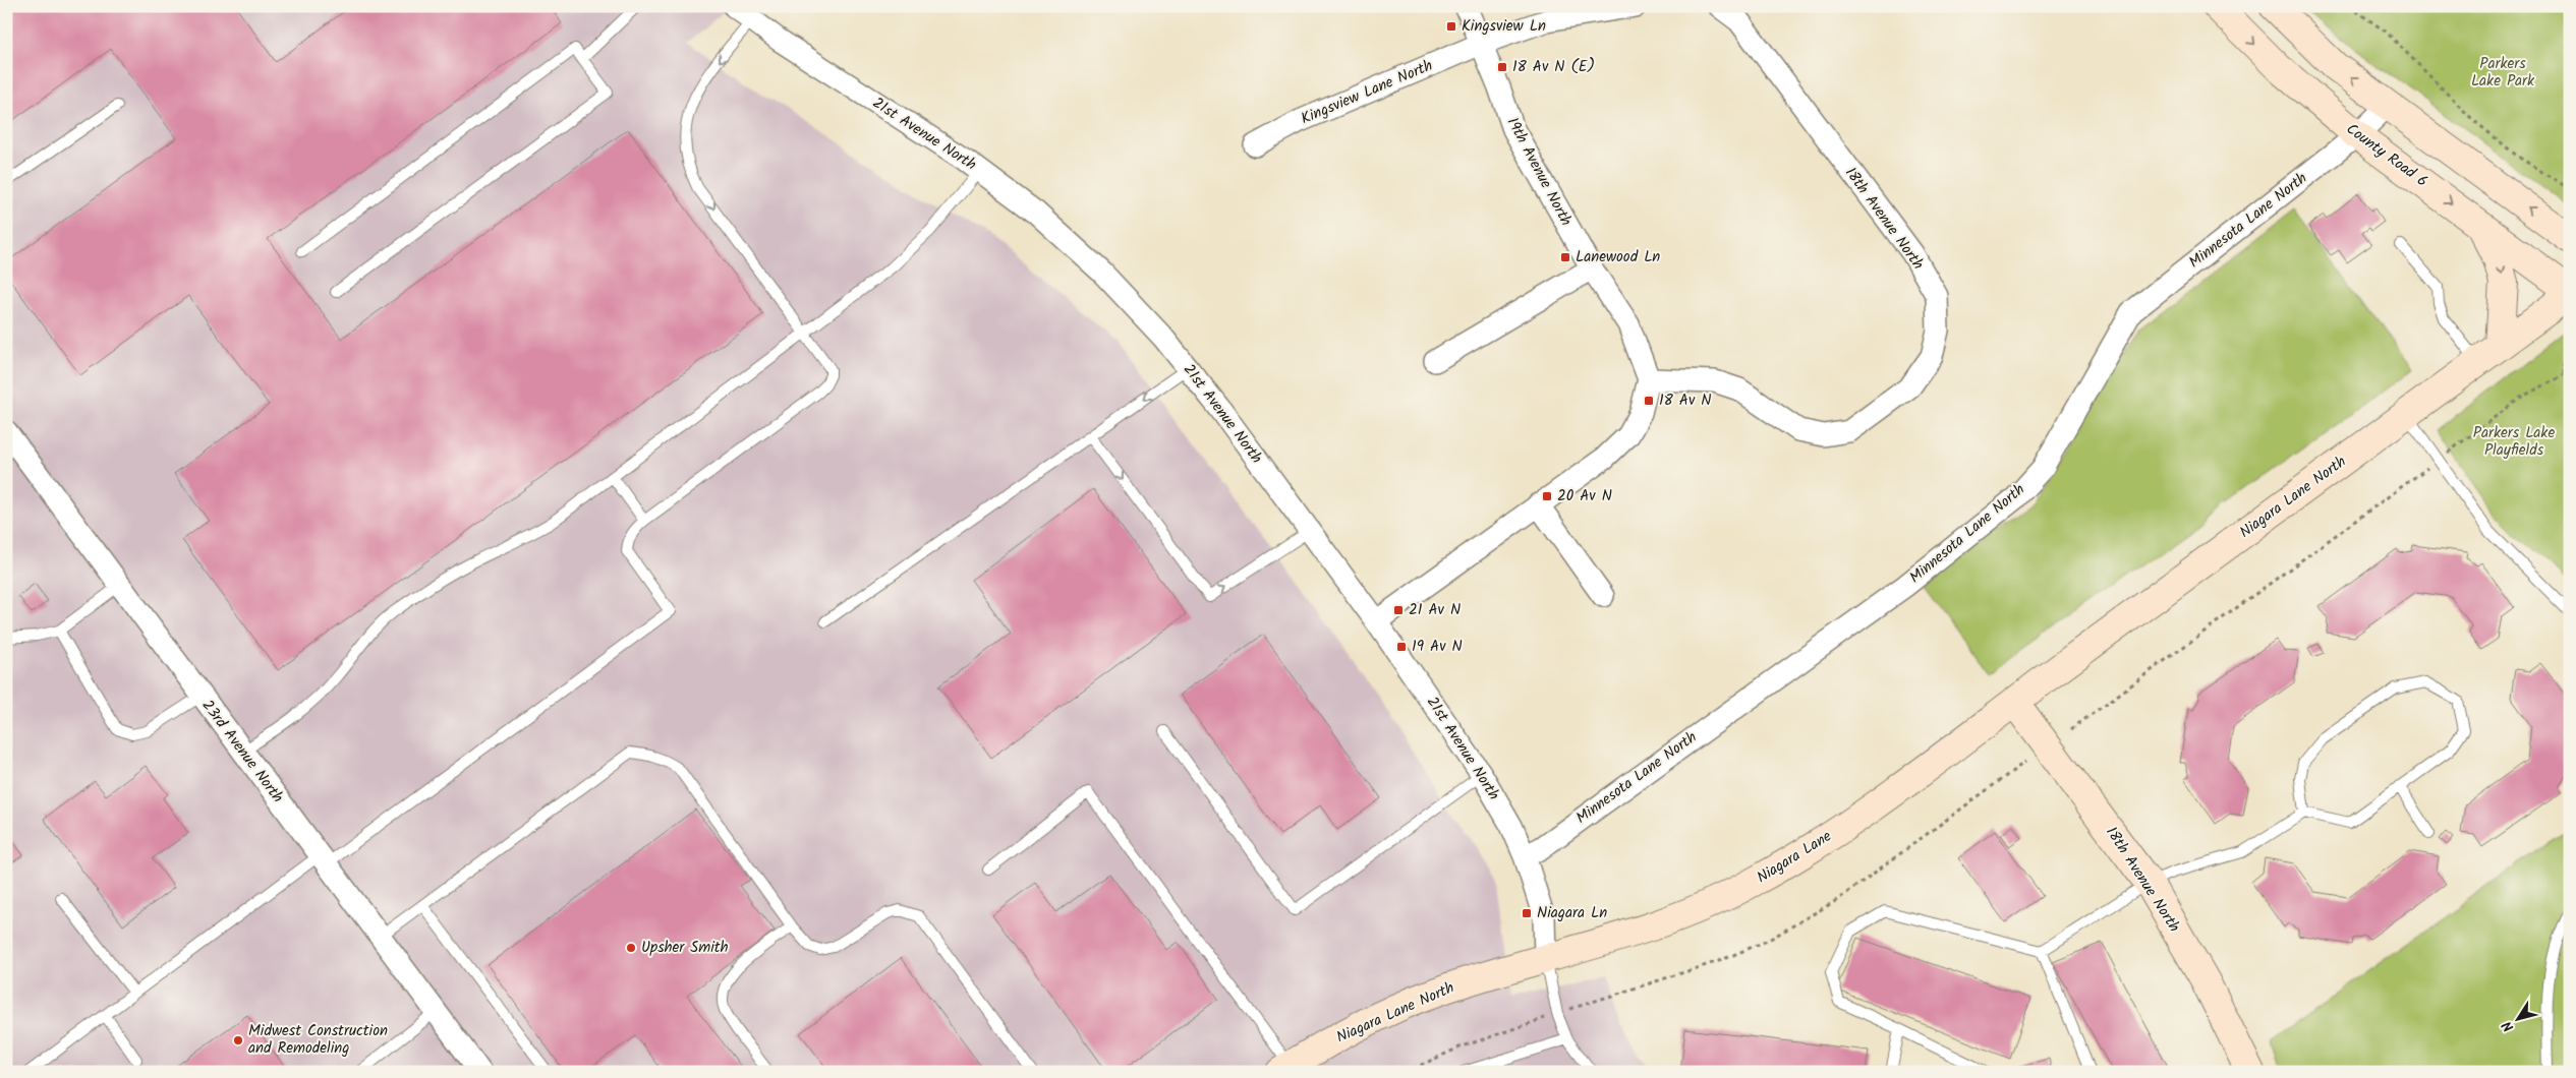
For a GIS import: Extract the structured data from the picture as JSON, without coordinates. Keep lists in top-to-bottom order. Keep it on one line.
{"streets":{"street":["Kingsview Lane North","21st Avenue North","County Road 6","19th Avenue North","18th Avenue North","Minnesota Lane North","Niagara Lane North","23rd Avenue North","Niagara Lane"]},"crossings":[["Kingsview Lane North","19th Avenue North"],["21st Avenue North","Minnesota Lane North"],["21st Avenue North","Niagara Lane North"],["21st Avenue North","Niagara Lane"],["County Road 6","Minnesota Lane North"],["County Road 6","Niagara Lane North"],["19th Avenue North","18th Avenue North"],["18th Avenue North","Niagara Lane North"],["18th Avenue North","Niagara Lane"],["Niagara Lane North","Niagara Lane"]],"parks":["Parkers Lake Park","Parkers Lake Playfields"],"places":{"transit":["Kingsview Ln","18 Av N (E)","Lanewood Ln","18 Av N","20 Av N","21 Av N","19 Av N","Niagara Ln"],"other":["Upsher Smith","Midwest Construction and Remodeling"]},"north":"bottom left"}
